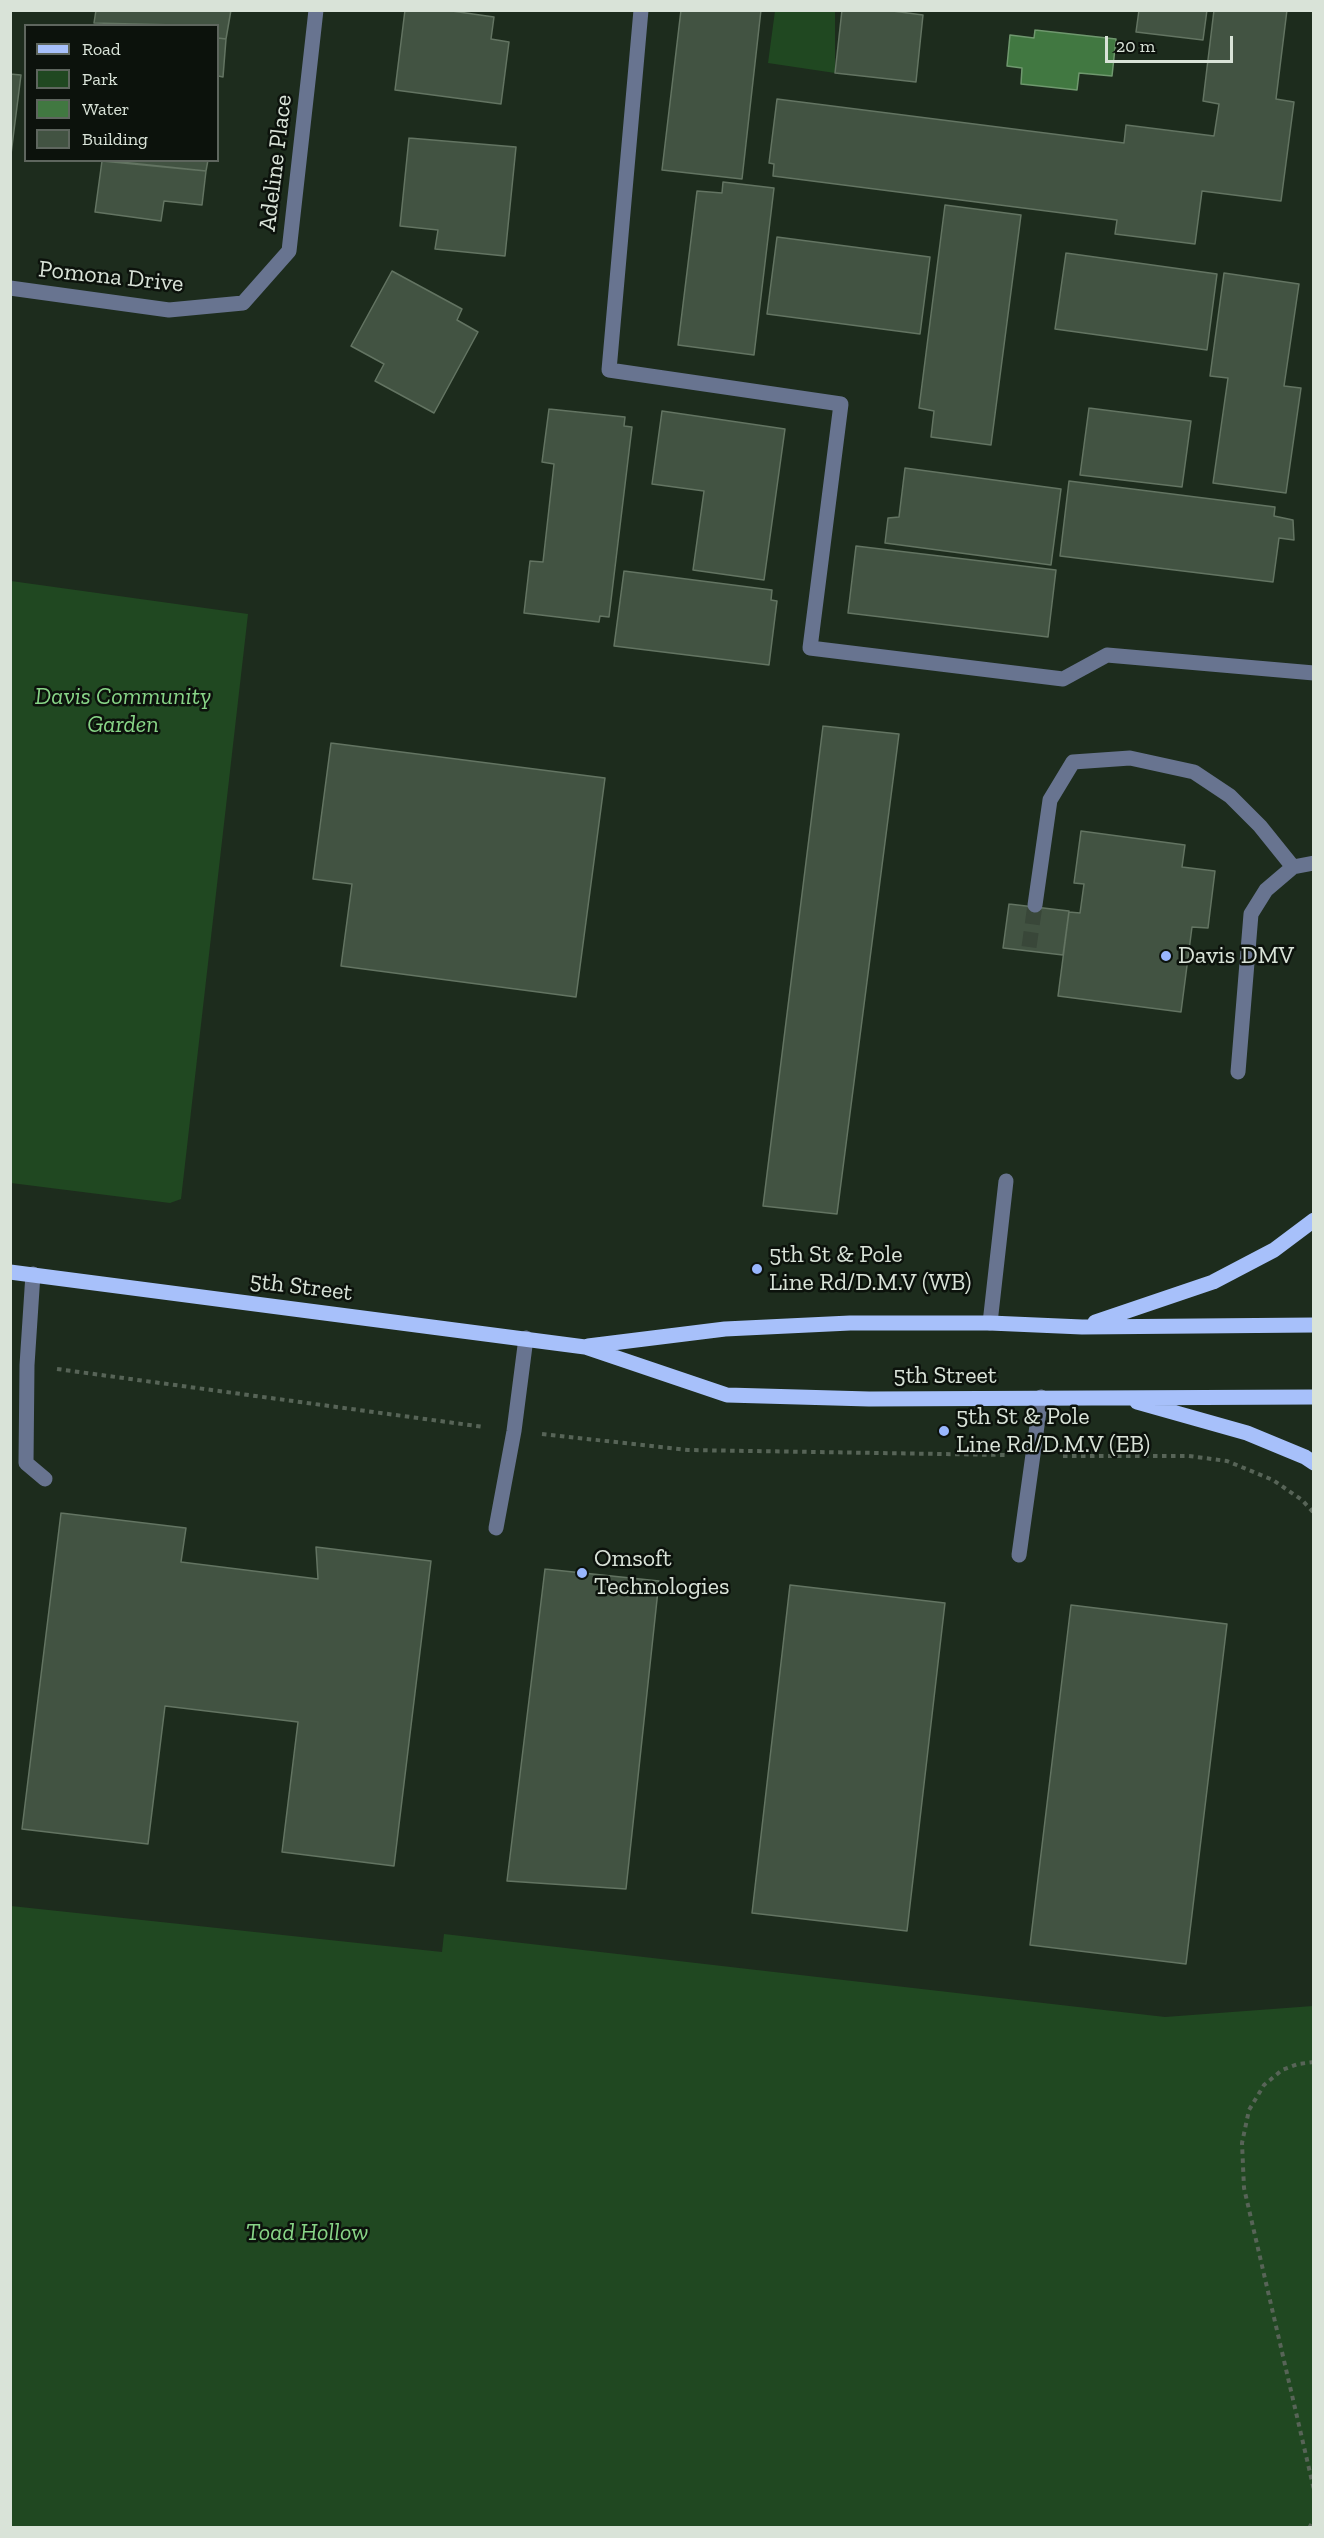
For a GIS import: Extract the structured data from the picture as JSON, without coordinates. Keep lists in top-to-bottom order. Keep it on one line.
{"streets":{"main road":["5th Street"],"street":["Adeline Place","Pomona Drive"]},"crossings":[["Adeline Place","Pomona Drive"]],"parks":["Davis Community Garden","Toad Hollow"],"places":["Davis DMV","5th St & Pole Line Rd/D.M.V (WB)","5th St & Pole Line Rd/D.M.V (EB)","Omsoft Technologies"],"legend":["Road","Park","Water","Building"],"scale_bar":"20 m"}
